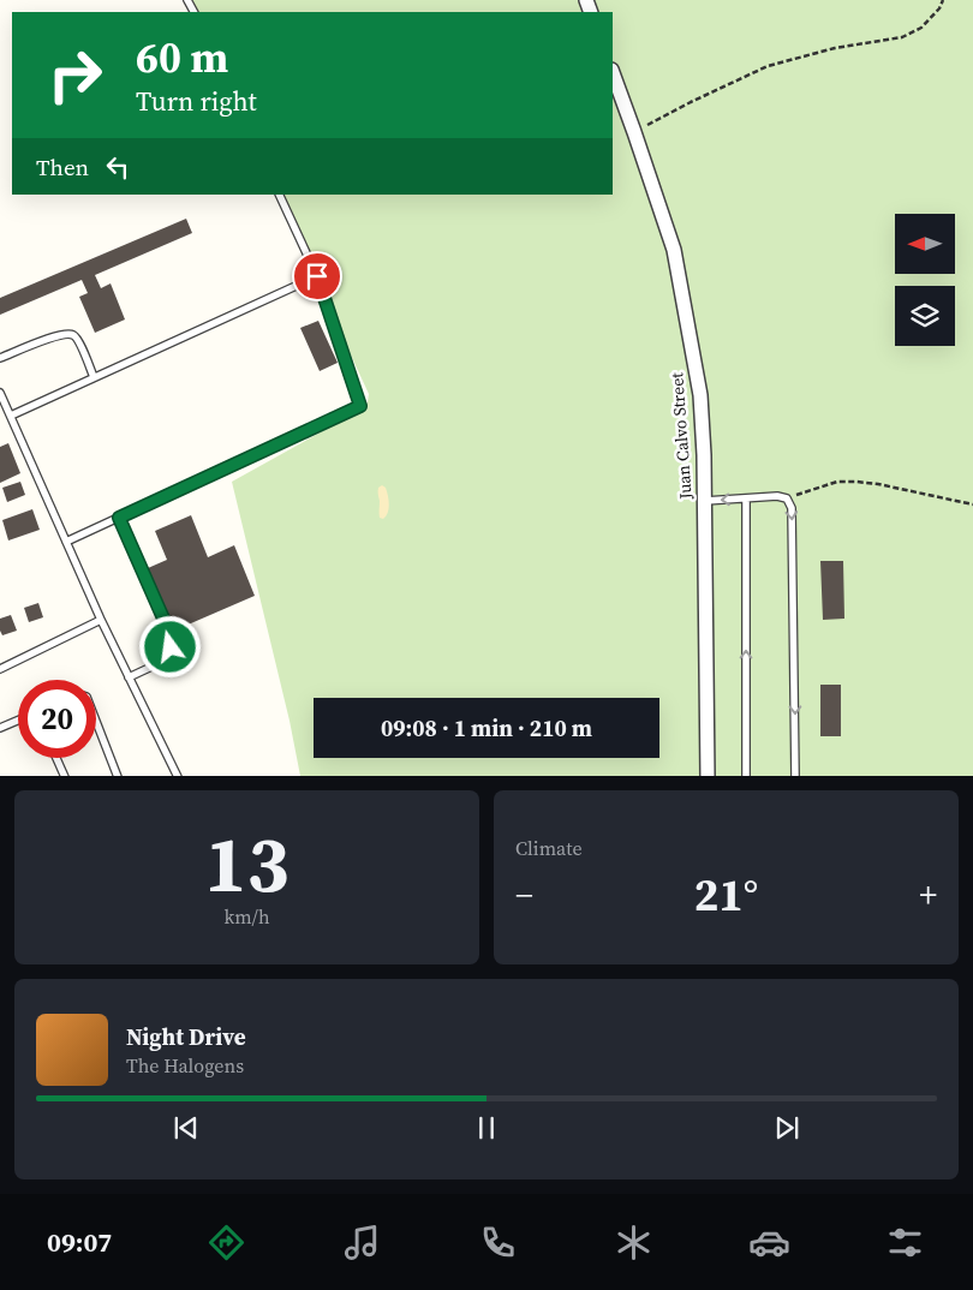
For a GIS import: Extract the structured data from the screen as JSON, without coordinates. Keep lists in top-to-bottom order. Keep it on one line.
{"streets":{"street":["Juan Calvo Street"]},"north":"left","page":{"turn":["60 m","Turn right"],"then":"Then","limit":"20","trip":"09:08 · 1 min · 210 m","tile":[["13","km/h"],"Climate"],"heat":["−","21°","+"],"song":["Night Drive","The Halogens"],"tabs":"09:07"}}
